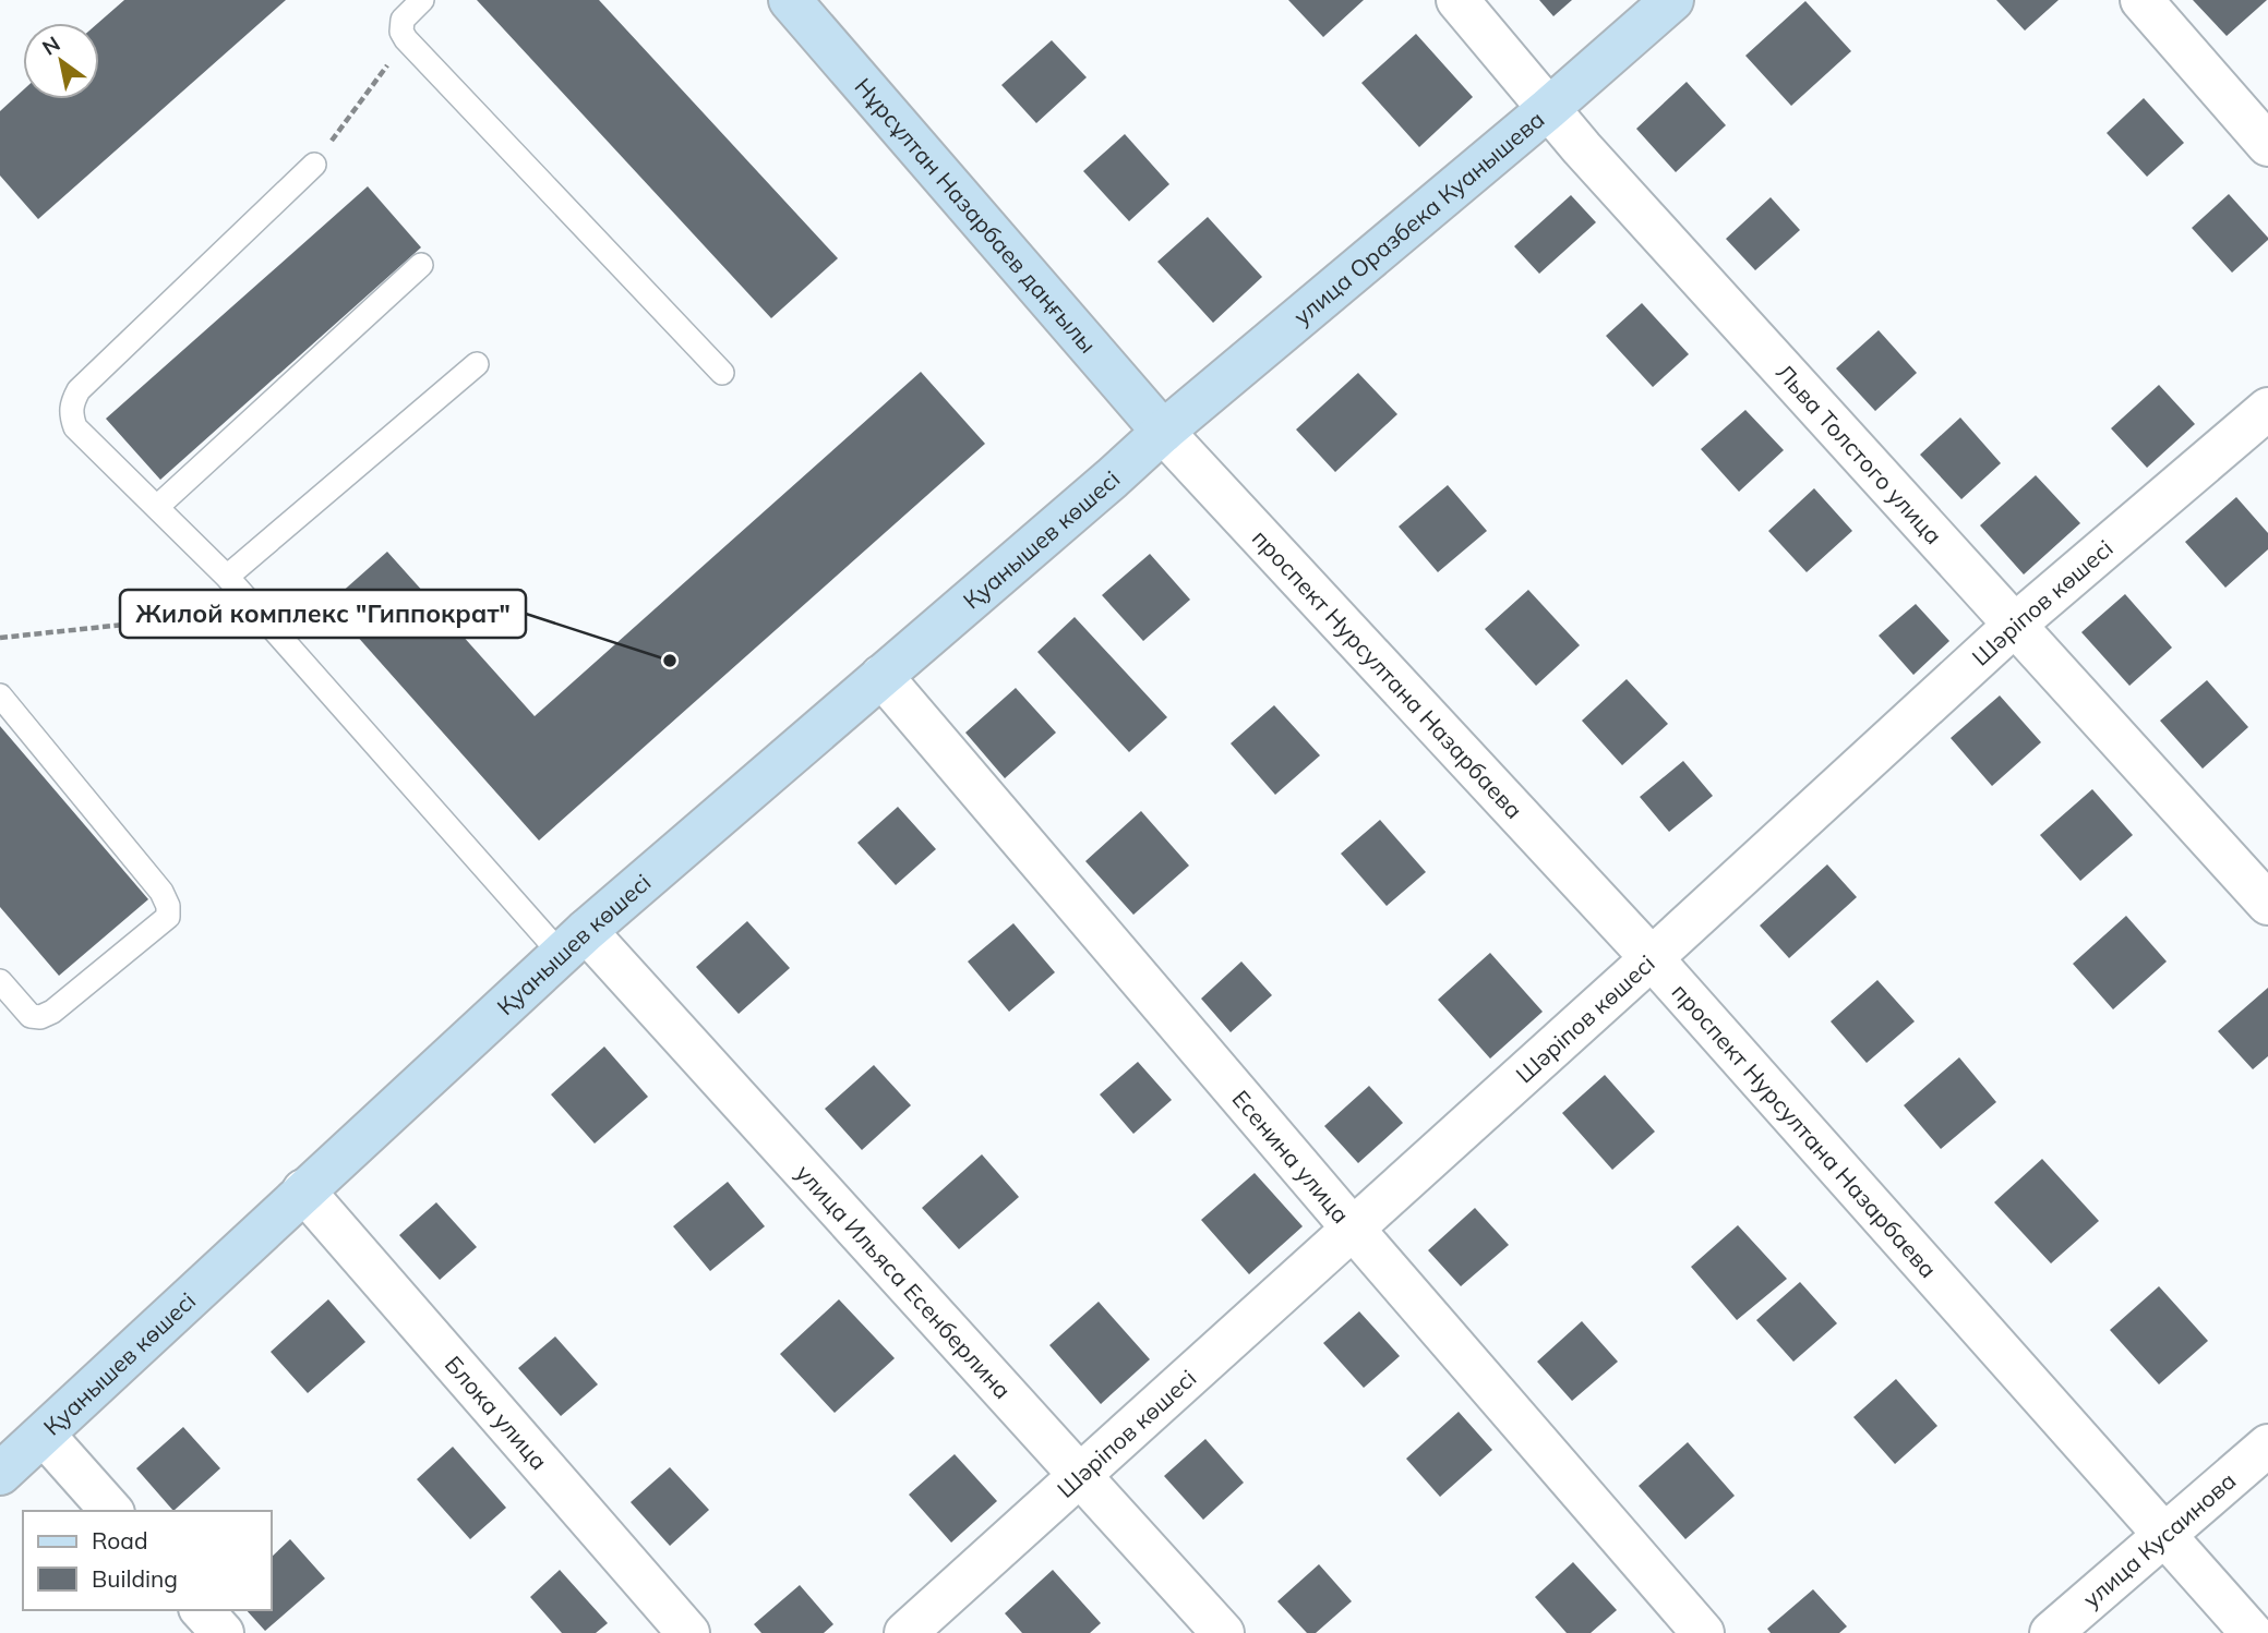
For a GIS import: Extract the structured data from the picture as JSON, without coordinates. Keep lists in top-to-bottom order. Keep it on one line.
{"streets":{"street":["Нұрсұлтан Назарбаев даңғылы","улица Оразбека Куанышева","Льва Толстого улица","Қуанышев көшесі","Шәріпов көшесі","проспект Нурсултана Назарбаева","Есенина улица","улица Ильяса Есенберлина","Блока улица","улица Кусаинова"]},"crossings":[["Нұрсұлтан Назарбаев даңғылы","улица Оразбека Куанышева"],["Нұрсұлтан Назарбаев даңғылы","Қуанышев көшесі"],["Нұрсұлтан Назарбаев даңғылы","проспект Нурсултана Назарбаева"],["улица Оразбека Куанышева","Льва Толстого улица"],["улица Оразбека Куанышева","Қуанышев көшесі"],["улица Оразбека Куанышева","проспект Нурсултана Назарбаева"],["Льва Толстого улица","Шәріпов көшесі"],["Қуанышев көшесі","проспект Нурсултана Назарбаева"],["Қуанышев көшесі","Есенина улица"],["Қуанышев көшесі","улица Ильяса Есенберлина"],["Қуанышев көшесі","Блока улица"],["Шәріпов көшесі","проспект Нурсултана Назарбаева"],["Шәріпов көшесі","Есенина улица"],["Шәріпов көшесі","улица Ильяса Есенберлина"],["проспект Нурсултана Назарбаева","улица Кусаинова"]],"places":["Жилой комплекс \"Гиппократ\""],"legend":["Road","Building"],"north":"top left"}
